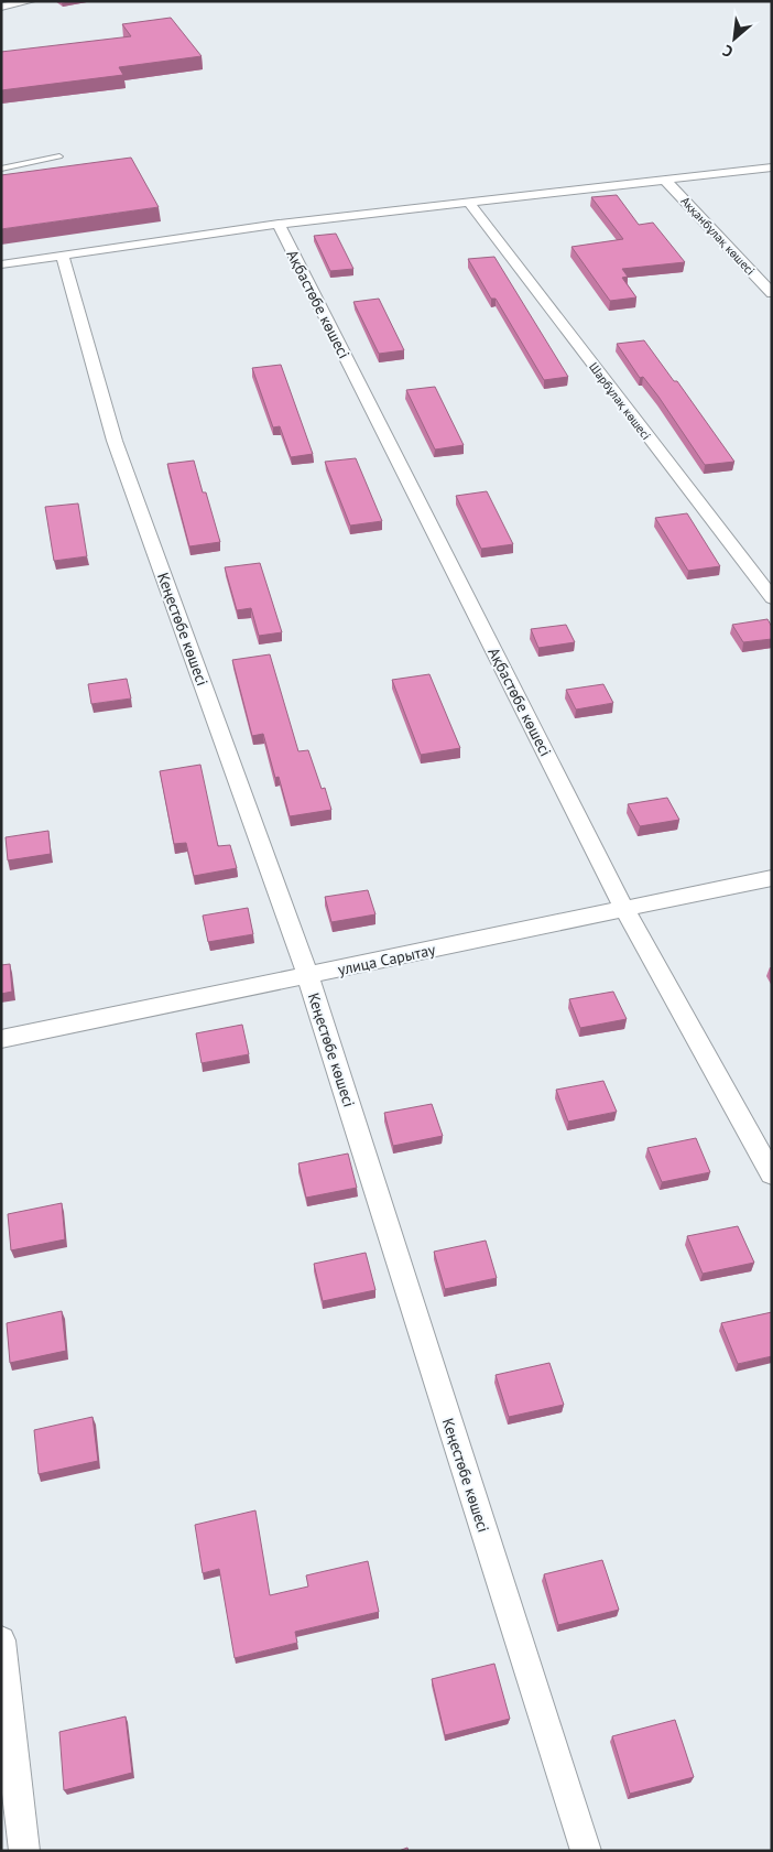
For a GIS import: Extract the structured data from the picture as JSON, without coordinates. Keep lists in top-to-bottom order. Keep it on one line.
{"streets":{"street":["Аққанбұлақ көшесі","Ақбастөбе көшесі","Шарбұлақ көшесі","Кеңестөбе көшесі","улица Сарытау"]},"crossings":[["Ақбастөбе көшесі","улица Сарытау"],["Кеңестөбе көшесі","улица Сарытау"]],"north":"bottom left"}
